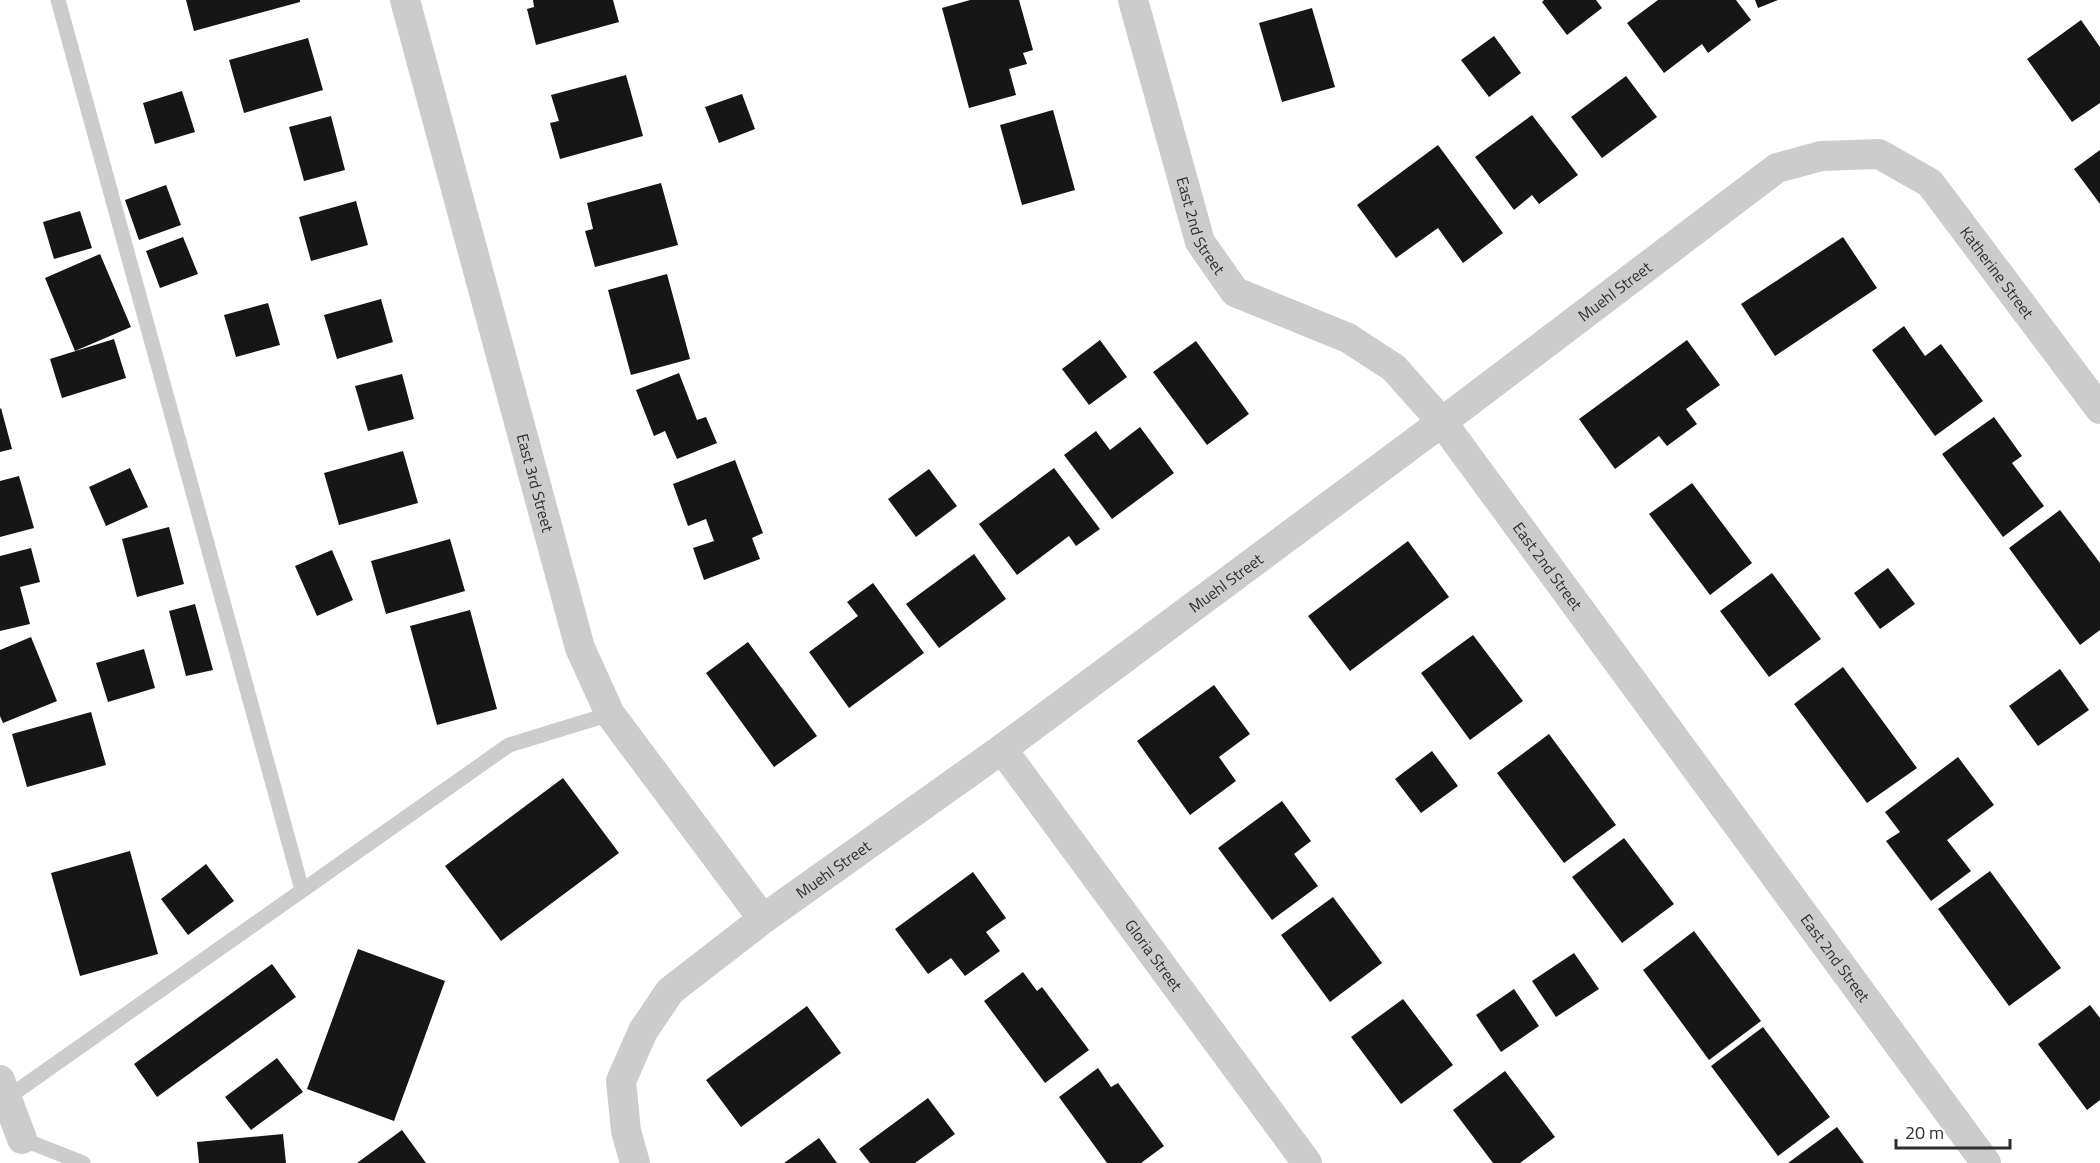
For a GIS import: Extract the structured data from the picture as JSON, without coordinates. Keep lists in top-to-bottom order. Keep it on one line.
{"streets":{"street":["East 2nd Street","Katherine Street","Muehl Street","East 3rd Street","Gloria Street"]},"crossings":[["East 2nd Street","Muehl Street"],["Katherine Street","Muehl Street"],["Muehl Street","East 3rd Street"],["Muehl Street","Gloria Street"]],"scale_bar":"20 m"}
